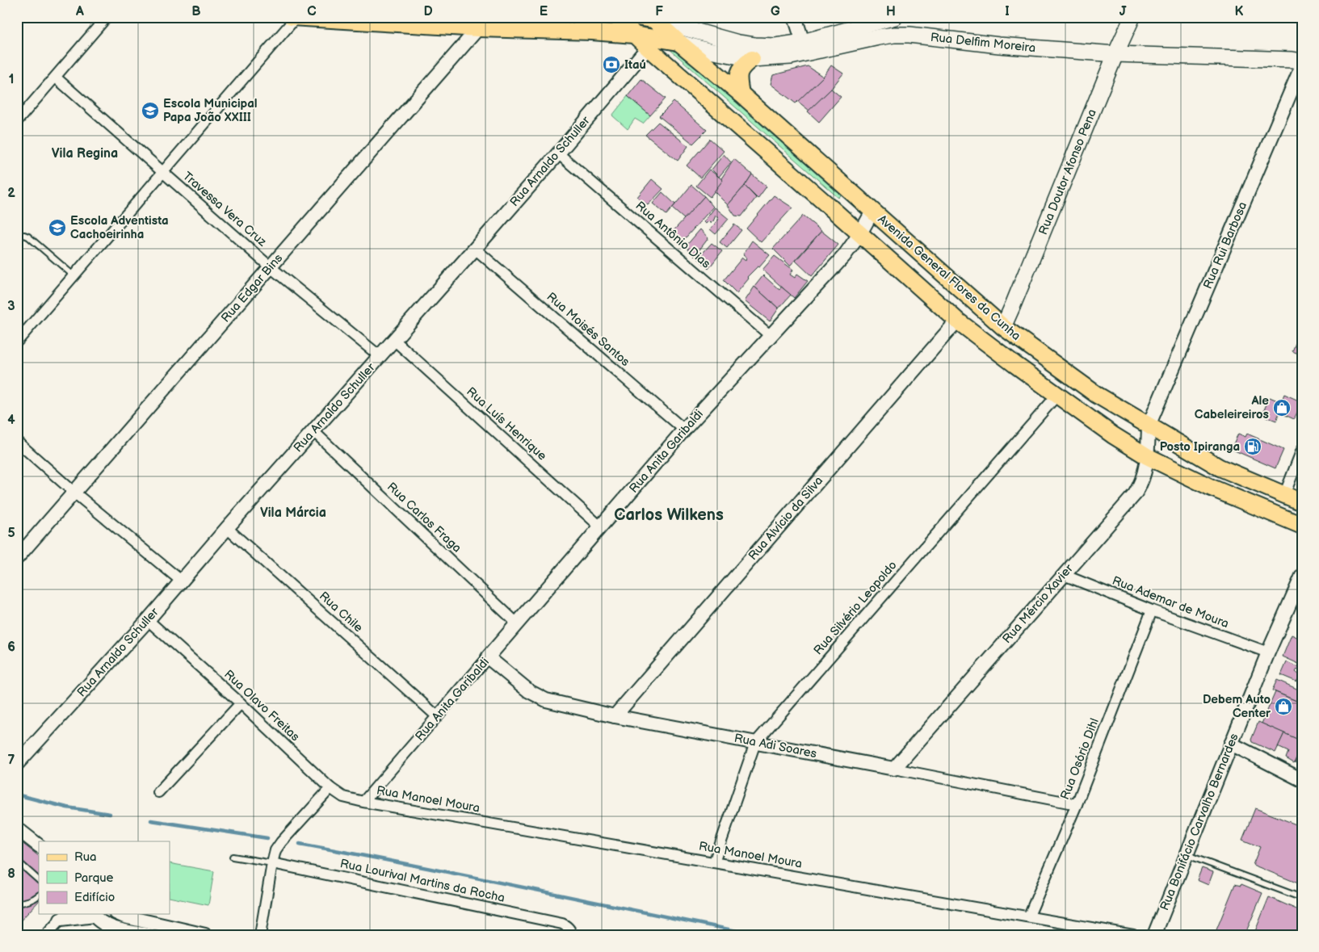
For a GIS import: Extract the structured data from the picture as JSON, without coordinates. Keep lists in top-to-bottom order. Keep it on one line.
{"streets":{"main road":["Rua Delfim Moreira","Rua Doutor Afonso Pena","Avenida General Flores da Cunha"],"street":["Rua Arnaldo Schuller","Travessa Vera Cruz","Rua Antônio Dias","Rua Rui Barbosa","Rua Edgar Bins","Rua Moisés Santos","Rua Luís Henrique","Rua Anita Garibaldi","Rua Carlos Fraga","Rua Alvício da Silva","Rua Ademar de Moura","Rua Mércio Xavier","Rua Silvério Leopoldo","Rua Chile","Rua Olavo Freitas","Rua Adi Soares","Rua Osório Dihl","Rua Manoel Moura","Rua Bonifácio Carvalho Bernardes","Rua Lourival Martins da Rocha"]},"crossings":[["Rua Delfim Moreira","Rua Doutor Afonso Pena"],["Rua Delfim Moreira","Rua Rui Barbosa"],["Rua Delfim Moreira","Avenida General Flores da Cunha"],["Rua Arnaldo Schuller","Travessa Vera Cruz"],["Rua Arnaldo Schuller","Rua Antônio Dias"],["Rua Arnaldo Schuller","Avenida General Flores da Cunha"],["Rua Arnaldo Schuller","Rua Moisés Santos"],["Rua Arnaldo Schuller","Rua Luís Henrique"],["Rua Arnaldo Schuller","Rua Carlos Fraga"],["Rua Arnaldo Schuller","Rua Chile"],["Rua Arnaldo Schuller","Rua Olavo Freitas"],["Rua Doutor Afonso Pena","Avenida General Flores da Cunha"],["Travessa Vera Cruz","Rua Edgar Bins"],["Rua Antônio Dias","Rua Anita Garibaldi"],["Rua Rui Barbosa","Avenida General Flores da Cunha"],["Rua Rui Barbosa","Rua Mércio Xavier"],["Avenida General Flores da Cunha","Rua Anita Garibaldi"],["Avenida General Flores da Cunha","Rua Alvício da Silva"],["Avenida General Flores da Cunha","Rua Mércio Xavier"],["Avenida General Flores da Cunha","Rua Silvério Leopoldo"],["Rua Moisés Santos","Rua Anita Garibaldi"],["Rua Luís Henrique","Rua Anita Garibaldi"],["Rua Anita Garibaldi","Rua Carlos Fraga"],["Rua Anita Garibaldi","Rua Chile"],["Rua Anita Garibaldi","Rua Olavo Freitas"],["Rua Anita Garibaldi","Rua Adi Soares"],["Rua Anita Garibaldi","Rua Manoel Moura"],["Rua Alvício da Silva","Rua Adi Soares"],["Rua Ademar de Moura","Rua Mércio Xavier"],["Rua Ademar de Moura","Rua Osório Dihl"],["Rua Ademar de Moura","Rua Bonifácio Carvalho Bernardes"],["Rua Mércio Xavier","Rua Adi Soares"],["Rua Silvério Leopoldo","Rua Adi Soares"],["Rua Silvério Leopoldo","Rua Manoel Moura"],["Rua Olavo Freitas","Rua Manoel Moura"],["Rua Adi Soares","Rua Osório Dihl"],["Rua Osório Dihl","Rua Manoel Moura"]],"districts":["Vila Regina","Vila Márcia","Carlos Wilkens"],"places":{"bank":["Itaú"],"school or university":["Escola Municipal Papa João XXIII","Escola Adventista Cachoeirinha"],"shop":["Ale Cabeleireiros","Debem Auto Center"],"fuel station":["Posto Ipiranga"]},"legend":["Rua","Parque","Edifício"],"grid":{"columns":["A","B","C","D","E","F","G","H","I","J","K"],"rows":["1","2","3","4","5","6","7","8"]}}
